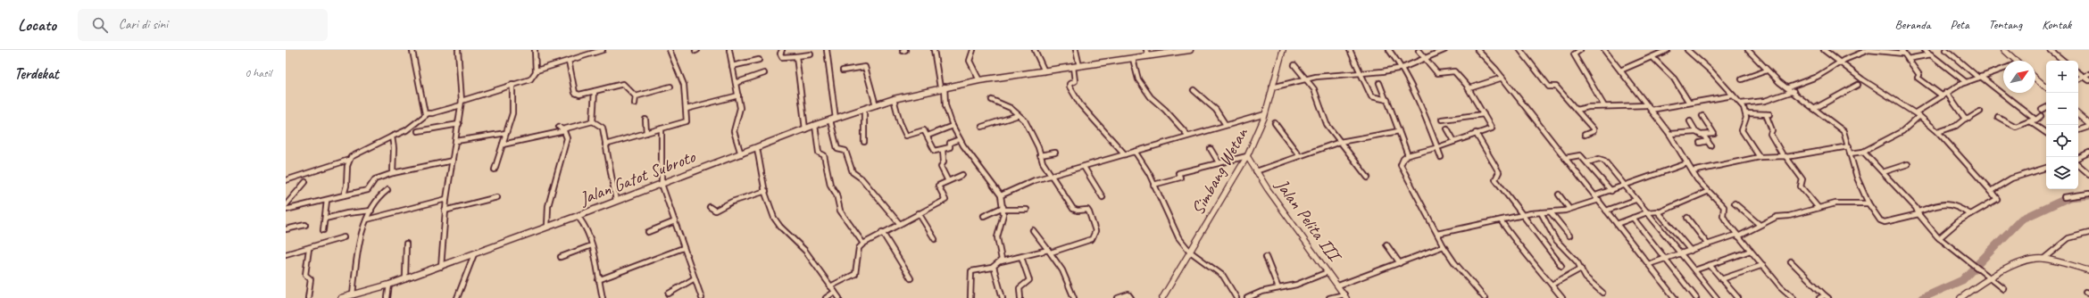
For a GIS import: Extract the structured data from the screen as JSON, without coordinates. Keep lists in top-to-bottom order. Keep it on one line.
{"streets":{"main road":["Jalan Gatot Subroto"],"street":["Simbang Wetan","Jalan Pelita III"]},"crossings":[["Simbang Wetan","Jalan Pelita III"]],"north":"top right","page":{"header":"Locato","search":"Cari di sini","nav":["Beranda","Peta","Tentang","Kontak"],"heading":["Terdekat","0 hasil"],"map_buttons":["+","−"]}}
